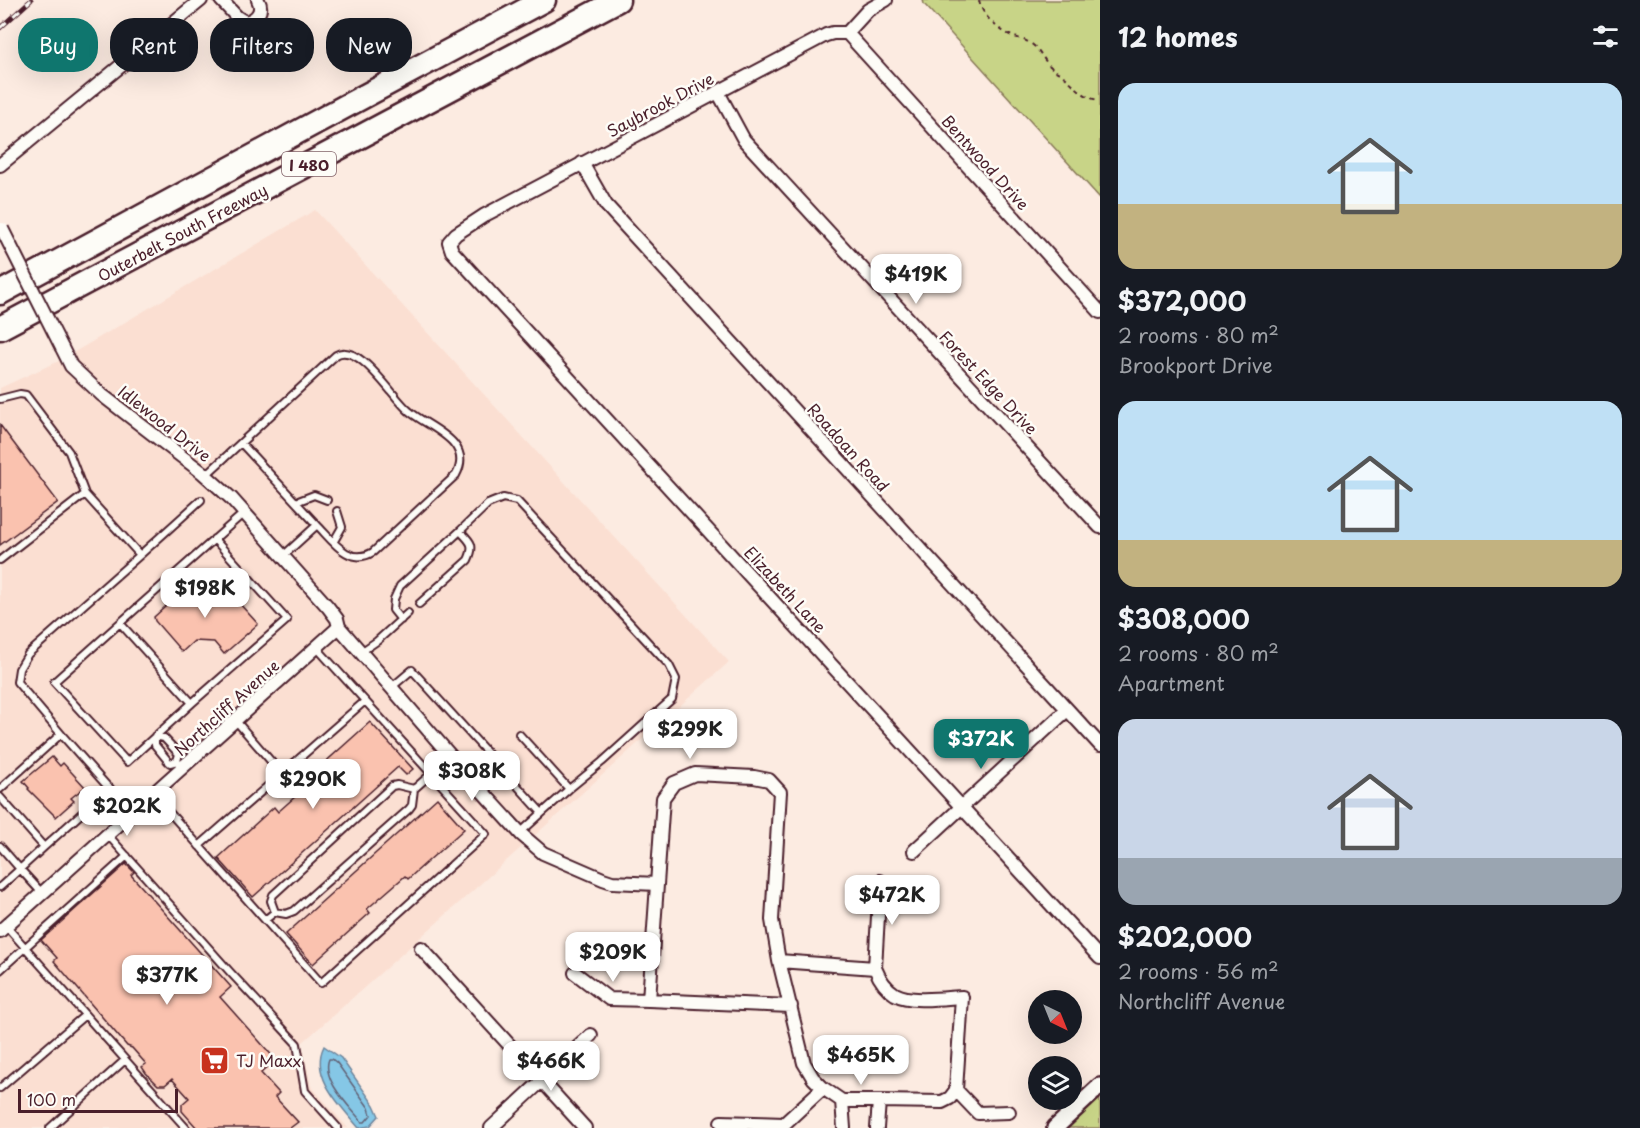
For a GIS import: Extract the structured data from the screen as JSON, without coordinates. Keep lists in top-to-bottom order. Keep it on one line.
{"streets":{"highway":["I 480","Outerbelt South Freeway"],"street":["Saybrook Drive","Bentwood Drive","Forest Edge Drive","Idlewood Drive","Roadoan Road","Elizabeth Lane","Northcliff Avenue"]},"crossings":[["Saybrook Drive","Bentwood Drive"],["Saybrook Drive","Forest Edge Drive"],["Saybrook Drive","Roadoan Road"],["Saybrook Drive","Elizabeth Lane"],["Idlewood Drive","Northcliff Avenue"]],"places":{"supermarket":["TJ Maxx"]},"scale_bar":"100 m","north":"bottom right","page":{"heading":"12 homes","chip":["Buy","Rent","Filters","New"],"list":[{"name":"$372,000","note":"2 rooms · 80 m² · Brookport Drive"},{"name":"$308,000","note":"2 rooms · 80 m² · Apartment"},{"name":"$202,000","note":"2 rooms · 56 m² · Northcliff Avenue"}],"price":["$419K","$198K","$299K","$372K","$308K","$290K","$202K","$472K","$209K","$377K","$465K","$466K"],"scale":"100 m"}}
